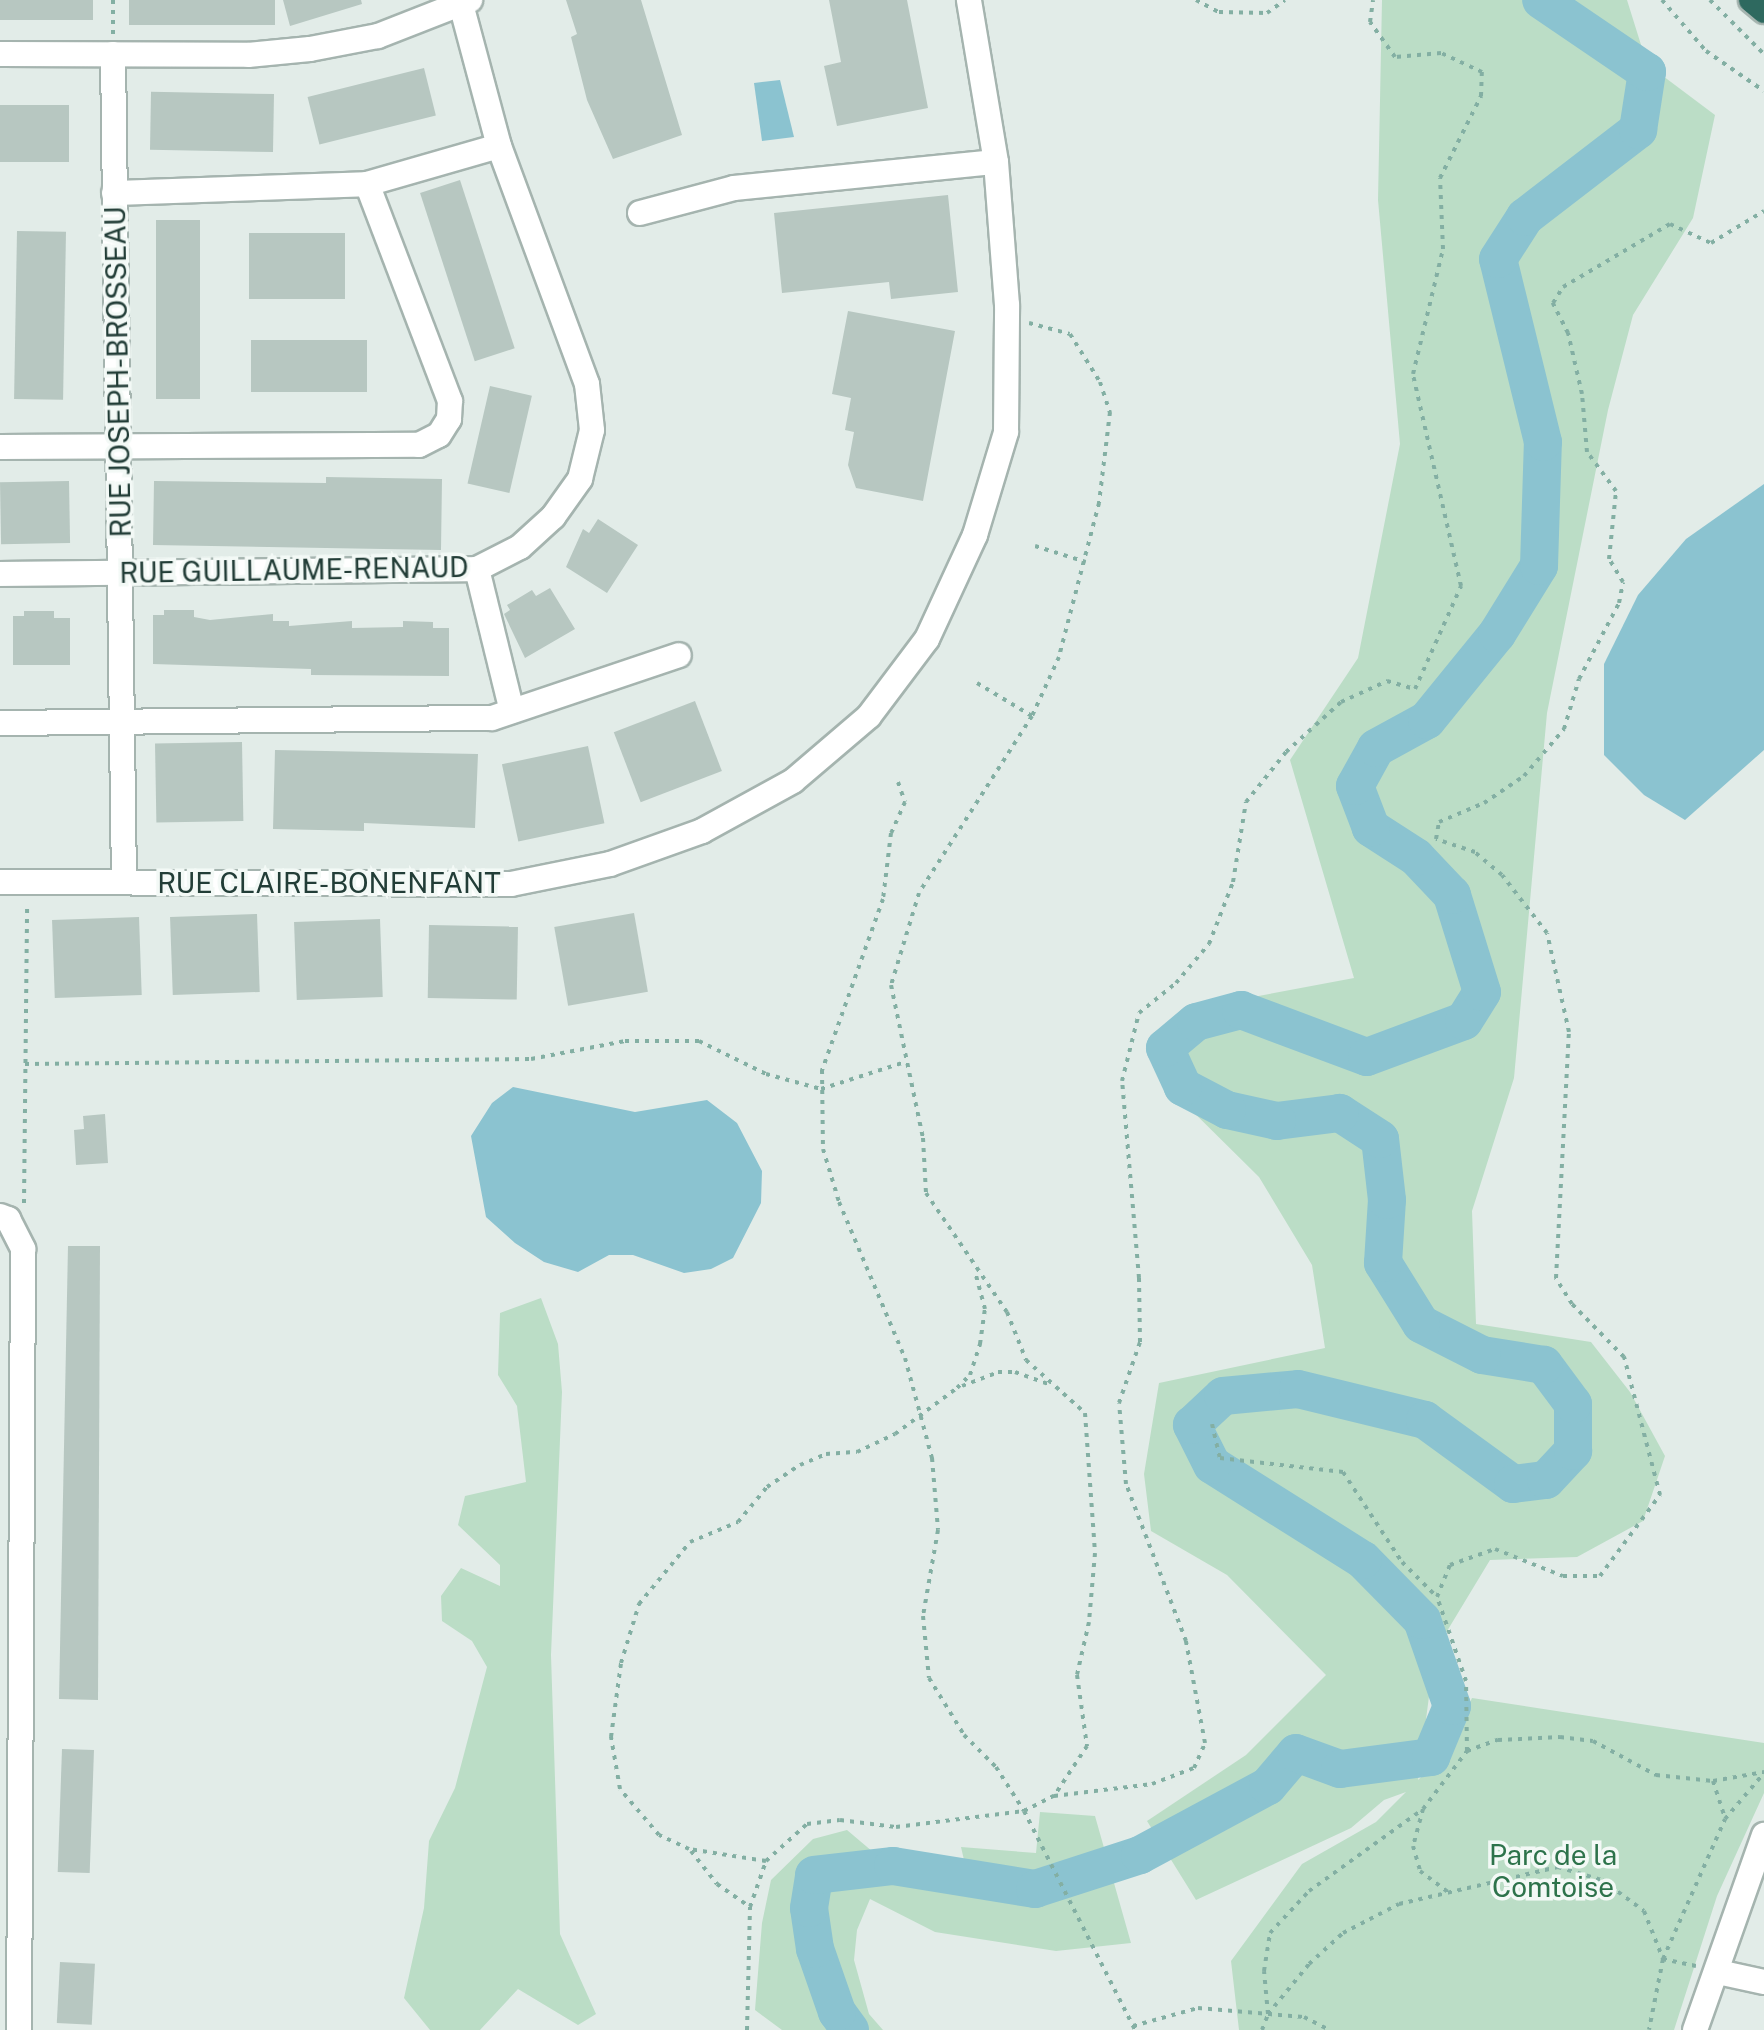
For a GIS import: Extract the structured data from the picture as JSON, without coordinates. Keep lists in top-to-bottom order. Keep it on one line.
{"streets":{"street":["RUE JOSEPH-BROSSEAU","RUE GUILLAUME-RENAUD","RUE CLAIRE-BONENFANT"]},"crossings":[["RUE JOSEPH-BROSSEAU","RUE GUILLAUME-RENAUD"],["RUE JOSEPH-BROSSEAU","RUE CLAIRE-BONENFANT"]],"parks":["Parc de la Comtoise"]}
